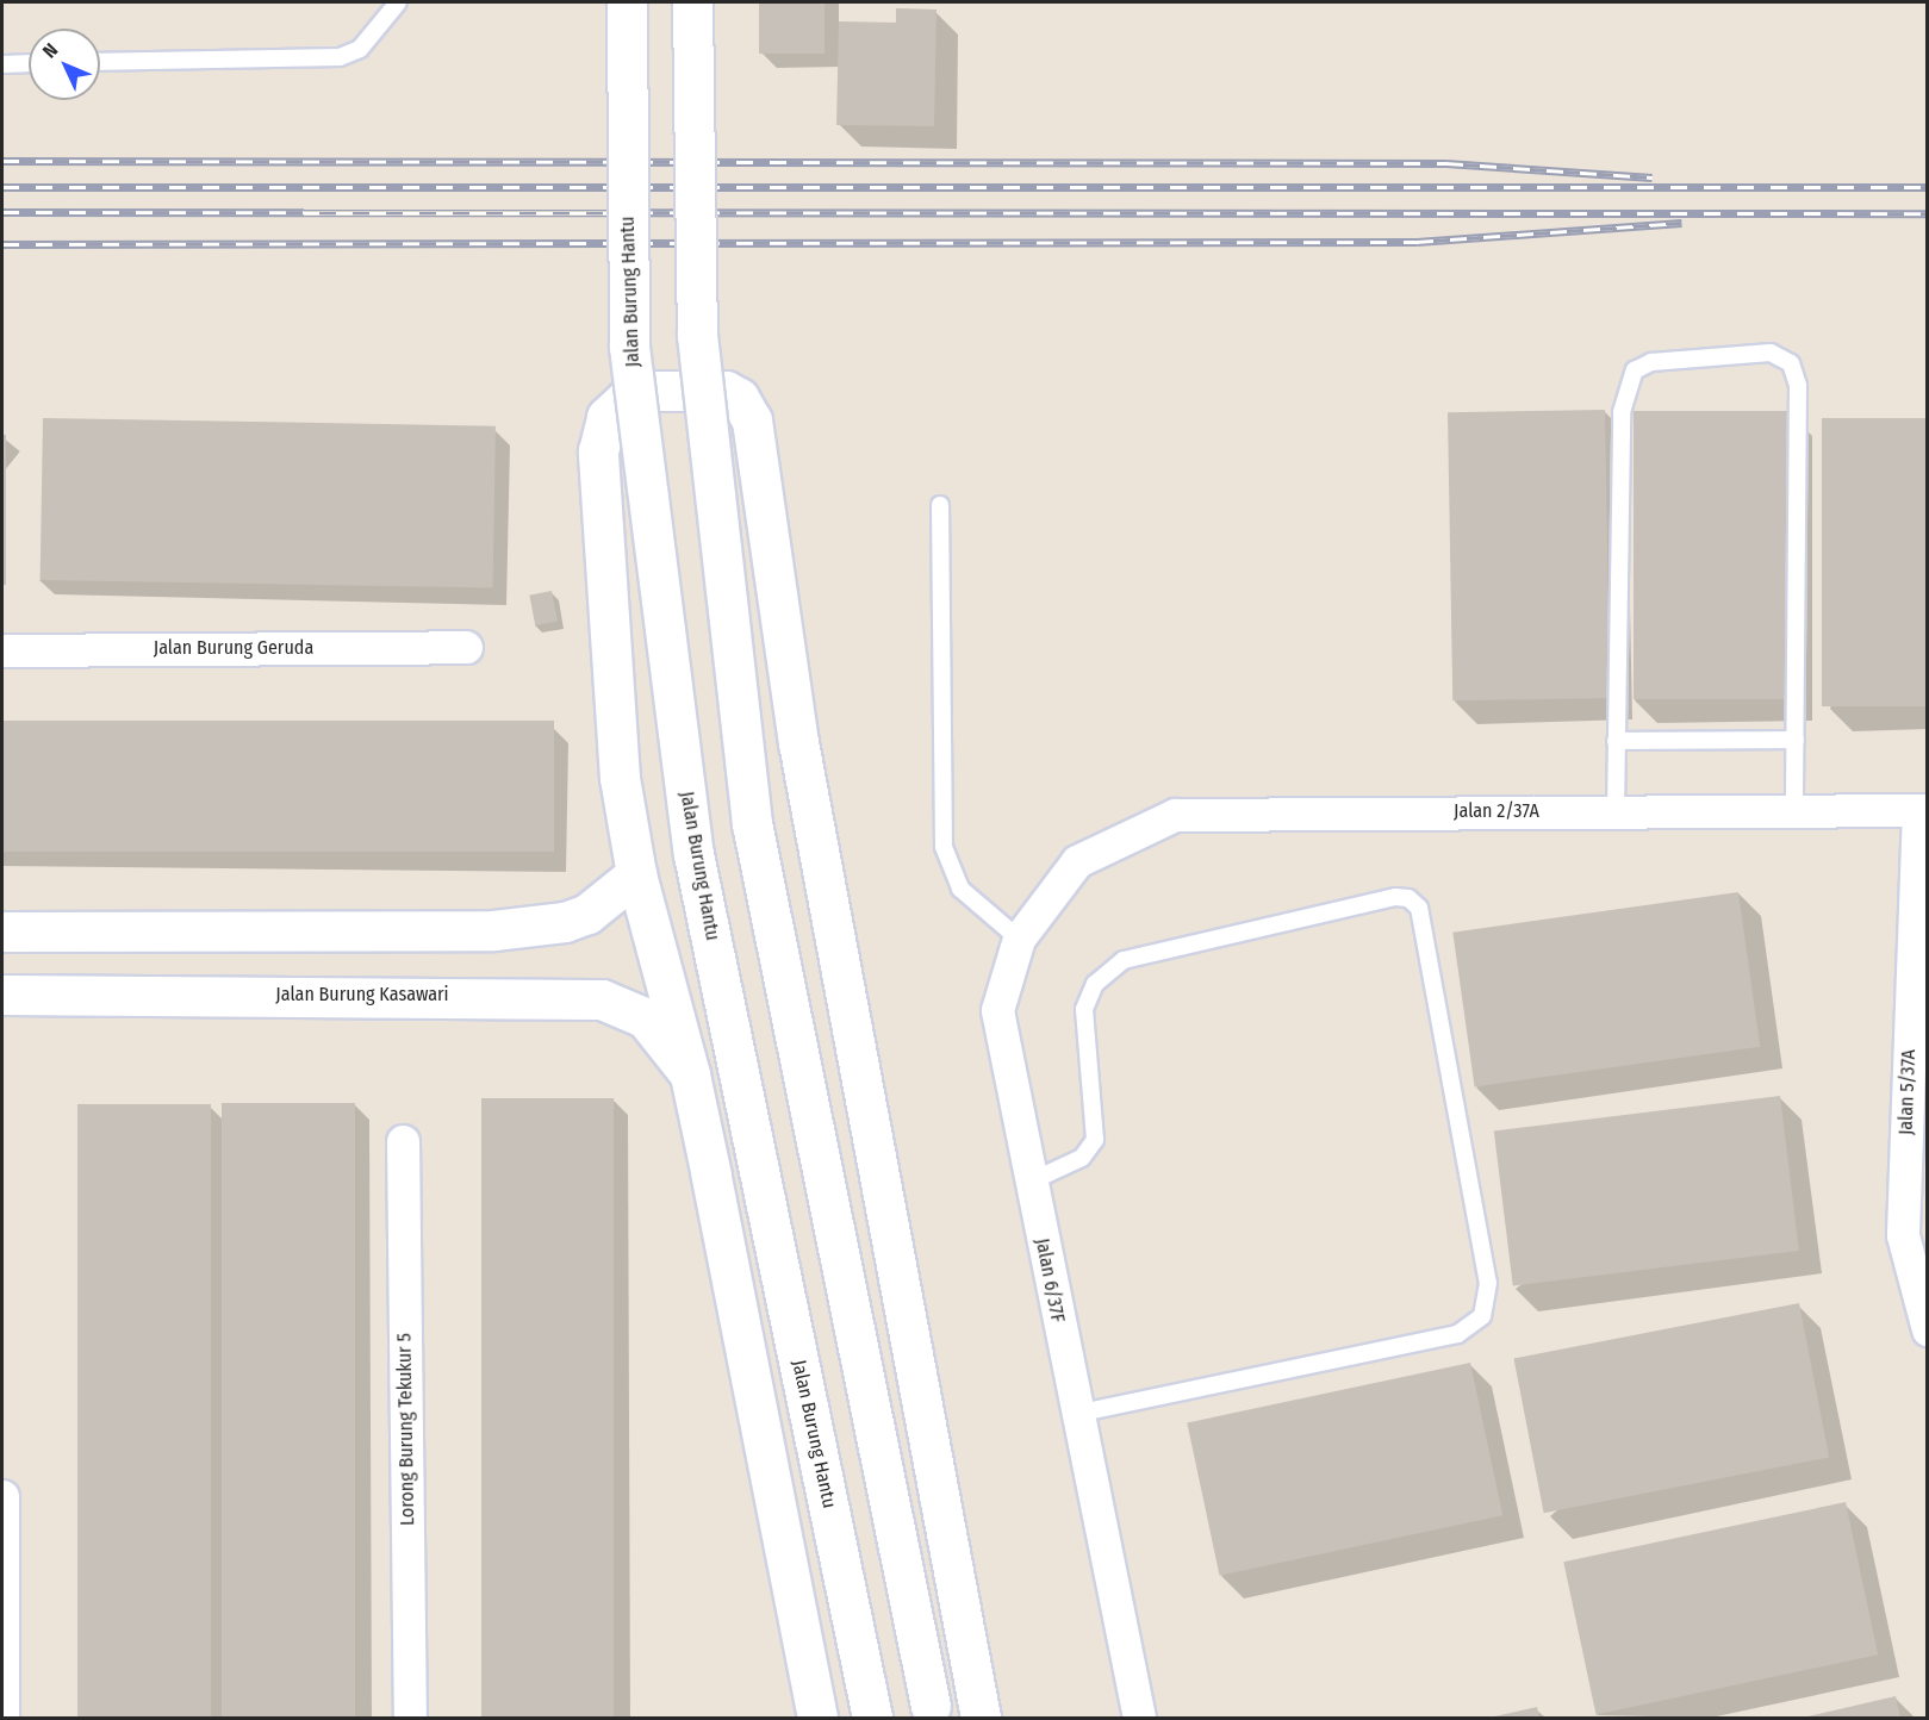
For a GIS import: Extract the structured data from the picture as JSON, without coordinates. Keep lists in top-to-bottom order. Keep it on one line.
{"streets":{"main road":["Jalan Burung Hantu","Jalan Burung Kasawari"],"street":["Jalan Burung Geruda","Jalan 2/37A","Jalan 5/37A","Jalan 6/37F","Lorong Burung Tekukur 5"]},"crossings":[["Jalan 2/37A","Jalan 5/37A"],["Jalan 2/37A","Jalan 6/37F"]],"north":"top left"}
